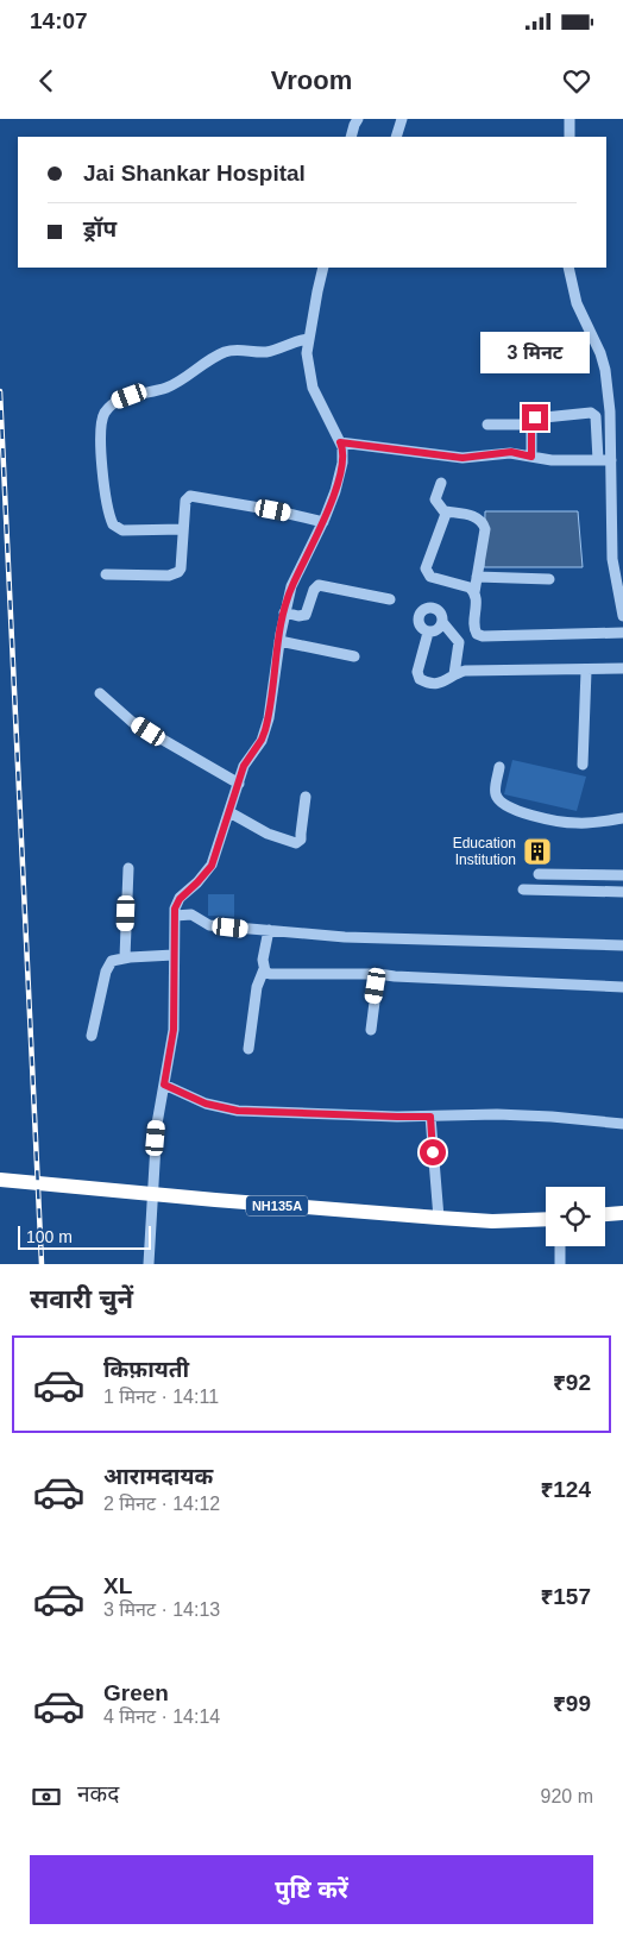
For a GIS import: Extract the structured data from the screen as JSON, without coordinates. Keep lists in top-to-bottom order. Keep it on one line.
{"streets":{"highway":["NH135A"]},"places":{"building":["Education Institution"]},"scale_bar":"100 m","page":{"status":"14:07","header":"Vroom","banner":["Jai Shankar Hospital","ड्रॉप"],"bubble":"3 मिनट","scale":"100 m","heading":"सवारी चुनें","list":[{"name":"किफ़ायती","note":"1 मिनट · 14:11","value":"₹92"},{"name":"आरामदायक","note":"2 मिनट · 14:12","value":"₹124"},{"name":"XL","note":"3 मिनट · 14:13","value":"₹157"},{"name":"Green","note":"4 मिनट · 14:14","value":"₹99"}],"pay":["नकद","920 m"],"buttons":"पुष्टि करें"}}
